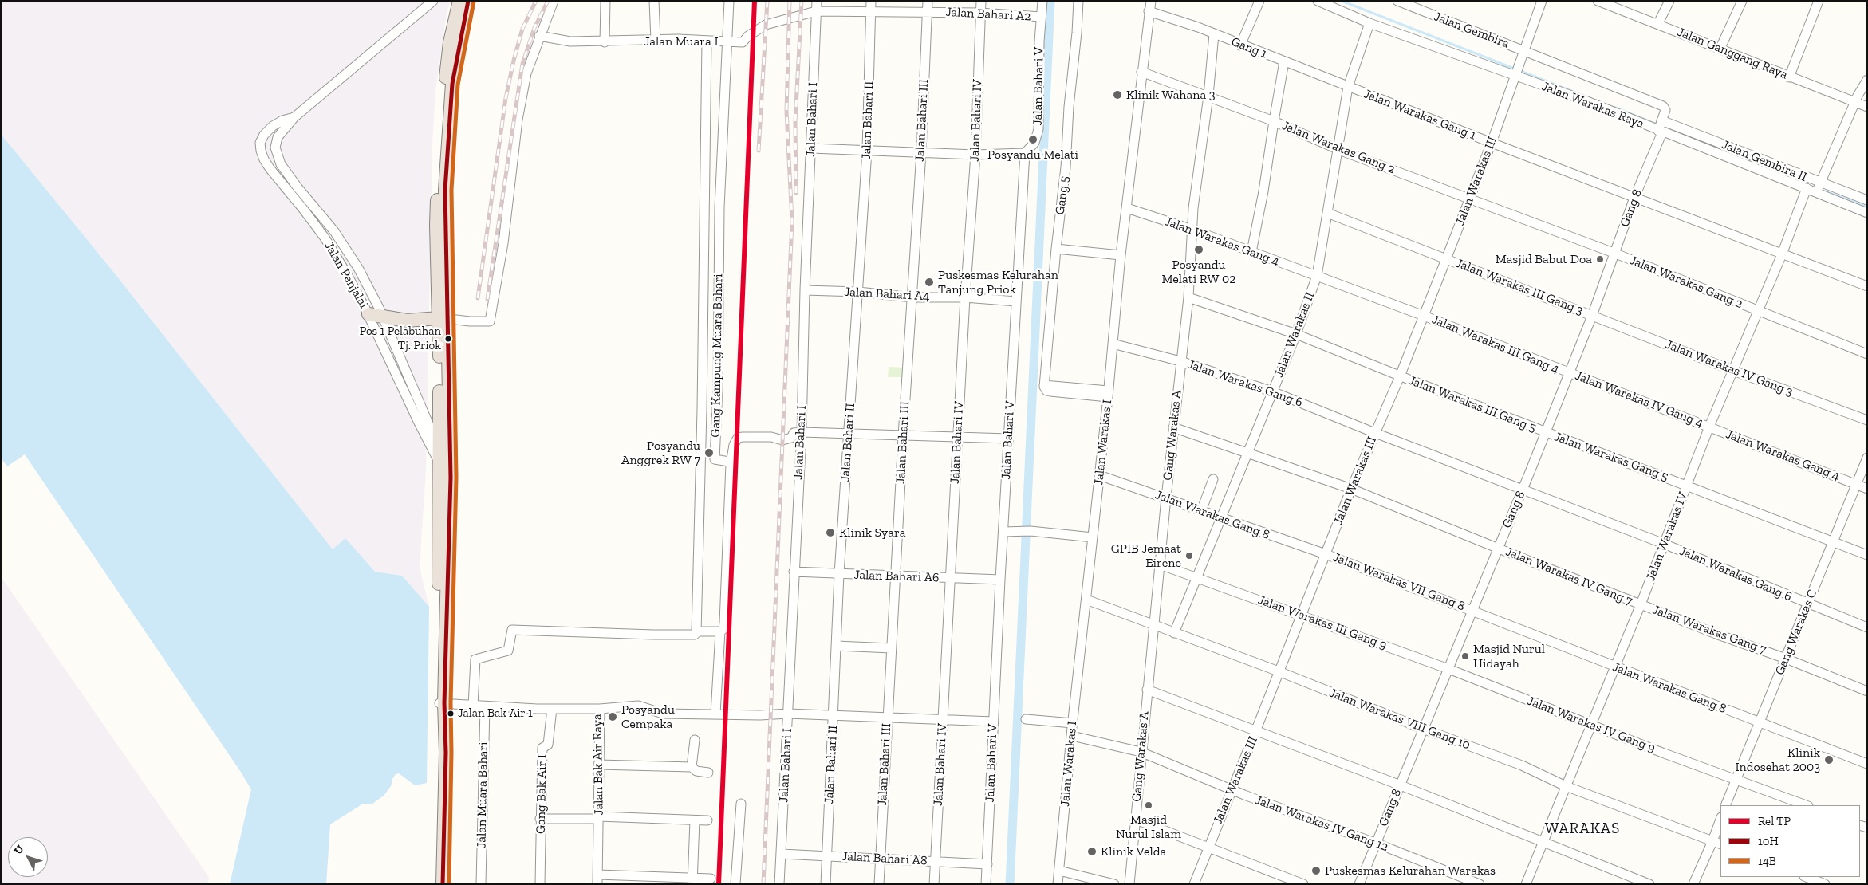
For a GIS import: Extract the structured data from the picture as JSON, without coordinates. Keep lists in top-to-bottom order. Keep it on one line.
{"streets":{"street":["Jalan Bahari A2","Jalan Gembira","Jalan Muara I","Gang 1","Jalan Ganggang Raya","Jalan Bahari V","Jalan Warakas Raya","Jalan Warakas Gang 1","Jalan Bahari I","Jalan Bahari II","Jalan Bahari III","Jalan Bahari IV","Jalan Warakas Gang 2","Jalan Gembira II","Jalan Warakas III","Gang 5","Gang 8","Jalan Warakas Gang 4","Jalan Penjalai","Jalan Warakas III Gang 3","Jalan Bahari A4","Jalan Warakas II","Jalan Warakas III Gang 4","Gang Kampung Muara Bahari","Jalan Warakas IV Gang 3","Jalan Warakas Gang 6","Jalan Warakas IV Gang 4","Jalan Warakas III Gang 5","Gang Warakas A","Jalan Warakas I","Jalan Warakas Gang 5","Jalan Warakas Gang 8","Jalan Warakas IV","Jalan Bahari A6","Jalan Warakas IV Gang 7","Jalan Warakas VII Gang 8","Jalan Warakas III Gang 9","Jalan Warakas Gang 7","Gang Warakas C","Jalan Warakas VIII Gang 10","Jalan Warakas IV Gang 9","Jalan Bak Air Raya","Gang Bak Air I","Jalan Muara Bahari","Jalan Warakas IV Gang 12","Jalan Bahari A8"]},"crossings":[["Jalan Bahari A2","Jalan Muara I"],["Jalan Bahari A2","Jalan Bahari V"],["Jalan Bahari A2","Jalan Bahari I"],["Jalan Bahari A2","Jalan Bahari II"],["Jalan Bahari A2","Jalan Bahari III"],["Jalan Bahari A2","Jalan Bahari IV"],["Jalan Gembira","Jalan Warakas III"],["Jalan Muara I","Jalan Bahari I"],["Jalan Muara I","Gang Kampung Muara Bahari"],["Gang 1","Jalan Warakas Gang 1"],["Gang 1","Jalan Warakas II"],["Gang 1","Gang Warakas A"],["Gang 1","Jalan Warakas I"],["Jalan Bahari V","Jalan Bahari A4"],["Jalan Bahari V","Jalan Bahari A6"],["Jalan Bahari V","Jalan Bahari A8"],["Jalan Warakas Raya","Jalan Gembira II"],["Jalan Warakas Raya","Jalan Warakas III"],["Jalan Warakas Raya","Gang 8"],["Jalan Warakas Raya","Jalan Warakas II"],["Jalan Warakas Raya","Jalan Warakas IV"],["Jalan Warakas Gang 1","Jalan Warakas III"],["Jalan Warakas Gang 1","Gang 8"],["Jalan Warakas Gang 1","Jalan Warakas II"],["Jalan Warakas Gang 1","Jalan Warakas IV"],["Jalan Bahari I","Jalan Bahari A4"],["Jalan Bahari I","Jalan Bahari A6"],["Jalan Bahari I","Jalan Bahari A8"],["Jalan Bahari II","Jalan Bahari A4"],["Jalan Bahari II","Jalan Bahari A6"],["Jalan Bahari II","Jalan Bahari A8"],["Jalan Bahari III","Jalan Bahari A4"],["Jalan Bahari III","Jalan Bahari A6"],["Jalan Bahari III","Jalan Bahari A8"],["Jalan Bahari IV","Jalan Bahari A4"],["Jalan Bahari IV","Jalan Bahari A6"],["Jalan Bahari IV","Jalan Bahari A8"],["Jalan Warakas Gang 2","Jalan Warakas III"],["Jalan Warakas Gang 2","Gang 8"],["Jalan Warakas Gang 2","Jalan Warakas II"],["Jalan Warakas Gang 2","Gang Warakas A"],["Jalan Warakas Gang 2","Jalan Warakas I"],["Jalan Warakas Gang 2","Jalan Warakas IV"],["Jalan Warakas III","Jalan Warakas Gang 4"],["Jalan Warakas III","Jalan Warakas III Gang 3"],["Jalan Warakas III","Jalan Warakas III Gang 4"],["Jalan Warakas III","Jalan Warakas Gang 6"],["Jalan Warakas III","Jalan Warakas III Gang 5"],["Jalan Warakas III","Jalan Warakas Gang 8"],["Jalan Warakas III","Jalan Warakas IV Gang 7"],["Jalan Warakas III","Jalan Warakas VII Gang 8"],["Jalan Warakas III","Jalan Warakas III Gang 9"],["Jalan Warakas III","Jalan Warakas VIII Gang 10"],["Jalan Warakas III","Jalan Warakas IV Gang 12"],["Gang 5","Jalan Warakas I"],["Gang 8","Jalan Warakas III Gang 3"],["Gang 8","Jalan Warakas III Gang 4"],["Gang 8","Jalan Warakas IV Gang 3"],["Gang 8","Jalan Warakas Gang 6"],["Gang 8","Jalan Warakas IV Gang 4"],["Gang 8","Jalan Warakas III Gang 5"],["Gang 8","Jalan Warakas Gang 5"],["Gang 8","Jalan Warakas Gang 8"],["Gang 8","Jalan Warakas IV Gang 7"],["Gang 8","Jalan Warakas VII Gang 8"],["Gang 8","Jalan Warakas III Gang 9"],["Gang 8","Jalan Warakas VIII Gang 10"],["Gang 8","Jalan Warakas IV Gang 9"],["Gang 8","Jalan Warakas IV Gang 12"],["Jalan Warakas Gang 4","Jalan Warakas II"],["Jalan Warakas Gang 4","Jalan Warakas III Gang 4"],["Jalan Warakas Gang 4","Jalan Warakas IV Gang 4"],["Jalan Warakas Gang 4","Gang Warakas A"],["Jalan Warakas Gang 4","Jalan Warakas I"],["Jalan Warakas Gang 4","Jalan Warakas IV"],["Jalan Warakas Gang 4","Gang Warakas C"],["Jalan Warakas III Gang 3","Jalan Warakas II"],["Jalan Warakas III Gang 3","Jalan Warakas IV Gang 3"],["Jalan Warakas II","Jalan Warakas Gang 6"],["Jalan Warakas II","Jalan Warakas Gang 8"],["Jalan Warakas II","Jalan Warakas III Gang 9"],["Jalan Warakas II","Jalan Warakas VIII Gang 10"],["Jalan Warakas III Gang 4","Jalan Warakas IV Gang 4"],["Jalan Warakas IV Gang 3","Jalan Warakas IV"],["Jalan Warakas Gang 6","Gang Warakas A"],["Jalan Warakas Gang 6","Jalan Warakas I"],["Jalan Warakas Gang 6","Jalan Warakas IV"],["Jalan Warakas Gang 6","Gang Warakas C"],["Jalan Warakas IV Gang 4","Jalan Warakas IV"],["Jalan Warakas III Gang 5","Jalan Warakas Gang 5"],["Gang Warakas A","Jalan Warakas Gang 8"],["Gang Warakas A","Jalan Warakas III Gang 9"],["Gang Warakas A","Jalan Warakas VIII Gang 10"],["Gang Warakas A","Jalan Warakas IV Gang 12"],["Jalan Warakas I","Jalan Warakas Gang 8"],["Jalan Warakas I","Jalan Warakas VIII Gang 10"],["Jalan Warakas I","Jalan Warakas IV Gang 12"],["Jalan Warakas Gang 5","Jalan Warakas IV"],["Jalan Warakas Gang 5","Gang Warakas C"],["Jalan Warakas Gang 8","Jalan Warakas IV"],["Jalan Warakas Gang 8","Jalan Warakas VII Gang 8"],["Jalan Warakas Gang 8","Gang Warakas C"],["Jalan Warakas IV","Jalan Warakas IV Gang 7"],["Jalan Warakas IV","Jalan Warakas Gang 7"],["Jalan Warakas IV","Jalan Warakas VIII Gang 10"],["Jalan Warakas IV","Jalan Warakas IV Gang 9"],["Jalan Warakas IV Gang 7","Jalan Warakas Gang 7"],["Jalan Warakas III Gang 9","Jalan Warakas IV Gang 9"],["Jalan Warakas Gang 7","Gang Warakas C"],["Gang Warakas C","Jalan Warakas IV Gang 9"],["Jalan Bak Air Raya","Gang Bak Air I"],["Jalan Bak Air Raya","Jalan Muara Bahari"]],"districts":["WARAKAS"],"places":["Klinik Wahana 3","Posyandu Melati","Posyandu Melati RW 02","Masjid Babut Doa","Puskesmas Kelurahan Tanjung Priok","Pos 1 Pelabuhan Tj. Priok","Posyandu Anggrek RW 7","Klinik Syara","GPIB Jemaat Eirene","Masjid Nurul Hidayah","Jalan Bak Air 1","Posyandu Cempaka","Klinik Indosehat 2003","Masjid Nurul Islam","Klinik Velda","Puskesmas Kelurahan Warakas"],"lines":["rail line TP","transit line 10H","transit line 14B"],"legend":["Rel TP","10H","14B"],"north":"top left"}
